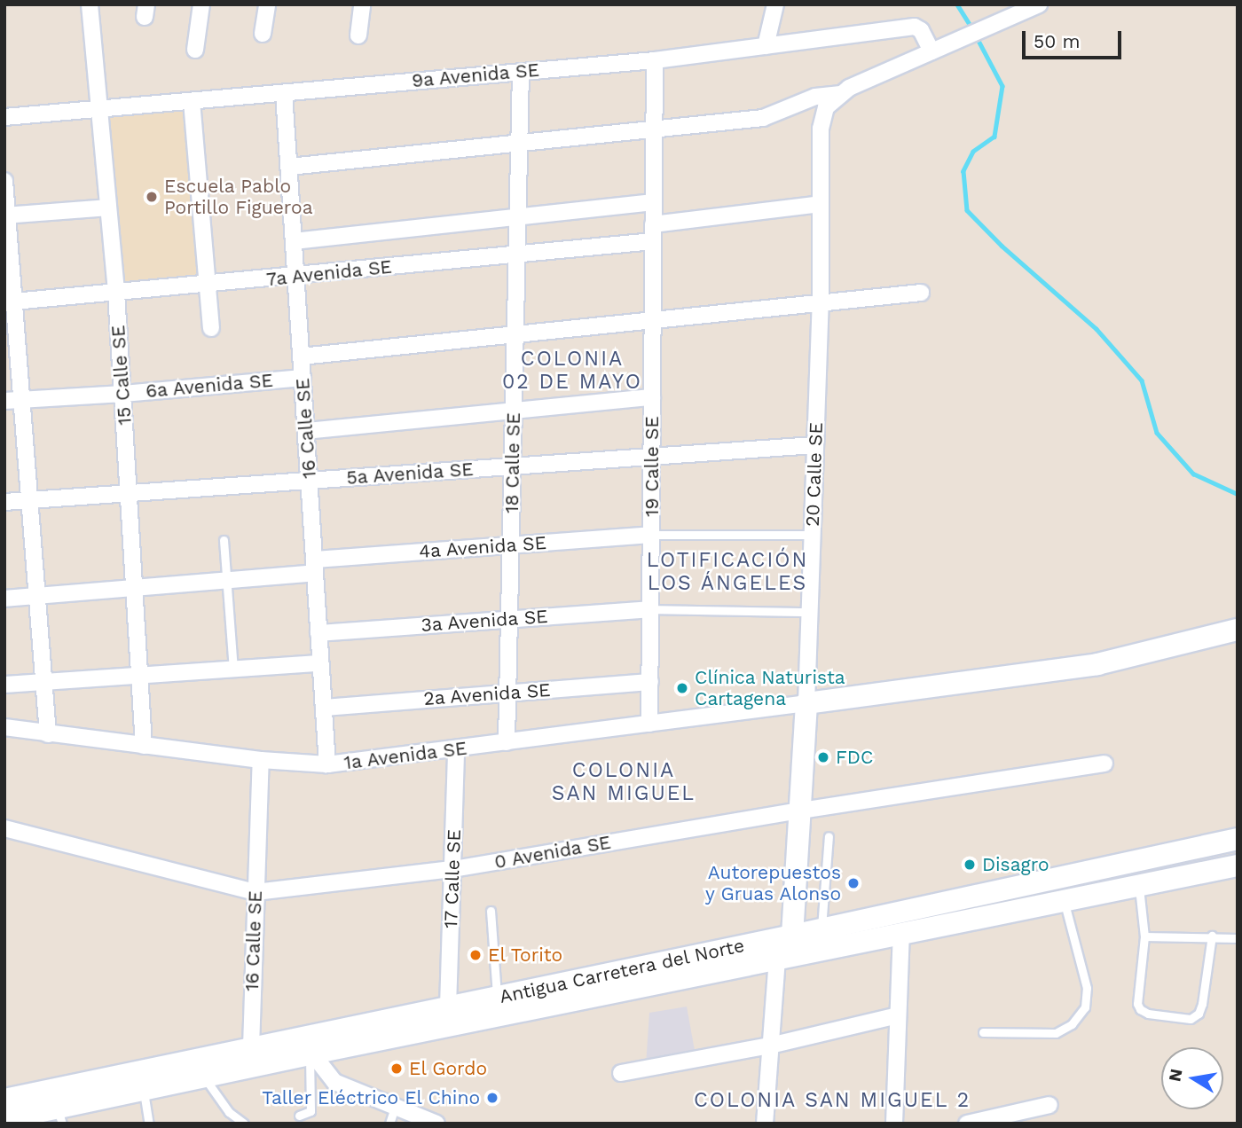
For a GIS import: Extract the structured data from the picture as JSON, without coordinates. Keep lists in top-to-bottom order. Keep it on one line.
{"streets":{"main road":["20 Calle SE","Antigua Carretera del Norte"],"street":["9a Avenida SE","7a Avenida SE","15 Calle SE","6a Avenida SE","16 Calle SE","18 Calle SE","19 Calle SE","5a Avenida SE","4a Avenida SE","3a Avenida SE","2a Avenida SE","1a Avenida SE","0 Avenida SE","17 Calle SE"]},"crossings":[["9a Avenida SE","15 Calle SE"],["9a Avenida SE","16 Calle SE"],["9a Avenida SE","18 Calle SE"],["9a Avenida SE","19 Calle SE"],["7a Avenida SE","15 Calle SE"],["7a Avenida SE","16 Calle SE"],["7a Avenida SE","18 Calle SE"],["7a Avenida SE","19 Calle SE"],["15 Calle SE","6a Avenida SE"],["15 Calle SE","5a Avenida SE"],["15 Calle SE","4a Avenida SE"],["15 Calle SE","1a Avenida SE"],["6a Avenida SE","16 Calle SE"],["16 Calle SE","5a Avenida SE"],["16 Calle SE","4a Avenida SE"],["16 Calle SE","3a Avenida SE"],["16 Calle SE","2a Avenida SE"],["16 Calle SE","1a Avenida SE"],["16 Calle SE","0 Avenida SE"],["16 Calle SE","Antigua Carretera del Norte"],["18 Calle SE","5a Avenida SE"],["18 Calle SE","4a Avenida SE"],["18 Calle SE","3a Avenida SE"],["18 Calle SE","2a Avenida SE"],["18 Calle SE","1a Avenida SE"],["19 Calle SE","5a Avenida SE"],["19 Calle SE","4a Avenida SE"],["19 Calle SE","3a Avenida SE"],["19 Calle SE","2a Avenida SE"],["19 Calle SE","1a Avenida SE"],["5a Avenida SE","20 Calle SE"],["20 Calle SE","1a Avenida SE"],["20 Calle SE","0 Avenida SE"],["20 Calle SE","Antigua Carretera del Norte"],["1a Avenida SE","17 Calle SE"],["0 Avenida SE","17 Calle SE"],["17 Calle SE","Antigua Carretera del Norte"]],"districts":["COLONIA 02 DE MAYO","LOTIFICACIÓN LOS ÁNGELES","COLONIA SAN MIGUEL","COLONIA SAN MIGUEL 2"],"places":["Escuela Pablo Portillo Figueroa","Clínica Naturista Cartagena","FDC","Disagro","Autorepuestos y Gruas Alonso","El Torito","El Gordo","Taller Eléctrico El Chino"],"scale_bar":"50 m","north":"left"}
